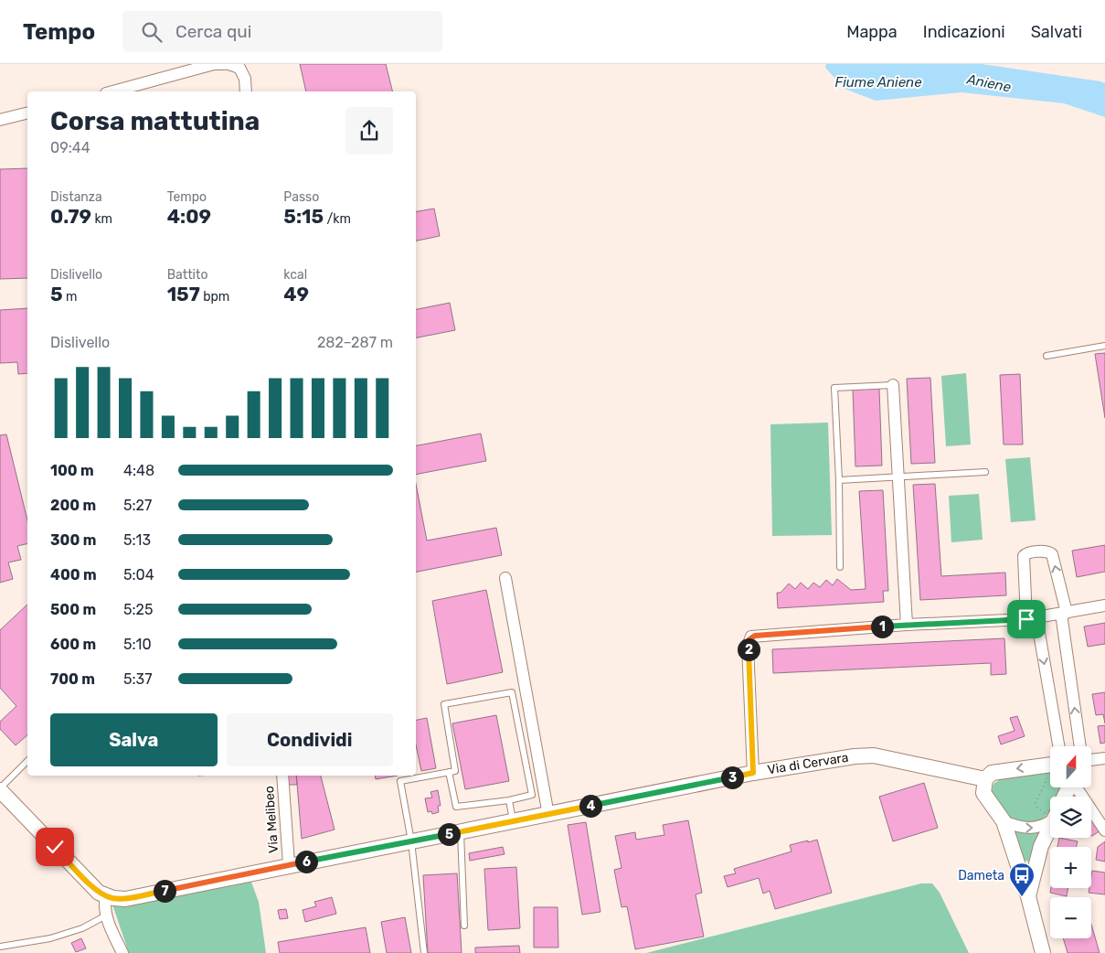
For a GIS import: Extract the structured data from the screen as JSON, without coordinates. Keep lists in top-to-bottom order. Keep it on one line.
{"streets":{"street":["Via di Cervara","Via Melibeo"]},"crossings":[["Via di Cervara","Via Melibeo"]],"water":["Fiume Aniene","Aniene"],"places":{"bus stop":["Dameta"]},"north":"top","page":{"header":"Tempo","search":"Cerca qui","nav":["Mappa","Indicazioni","Salvati"],"heading":["Corsa mattutina","09:44"],"stats":[["Distanza","0.79 km"],["Tempo","4:09"],["Passo","5:15 /km"],["Dislivello","5 m"],["Battito","157 bpm"],["kcal","49"]],"chart":["Dislivello","282–287 m"],"list":[{"name":"100 m","note":"4:48"},{"name":"200 m","note":"5:27"},{"name":"300 m","note":"5:13"},{"name":"400 m","note":"5:04"},{"name":"500 m","note":"5:25"},{"name":"600 m","note":"5:10"},{"name":"700 m","note":"5:37"}],"pins":["1","2","3","4","5","6","7"],"buttons":["Salva","Condividi"],"map_buttons":["+","−"]}}
